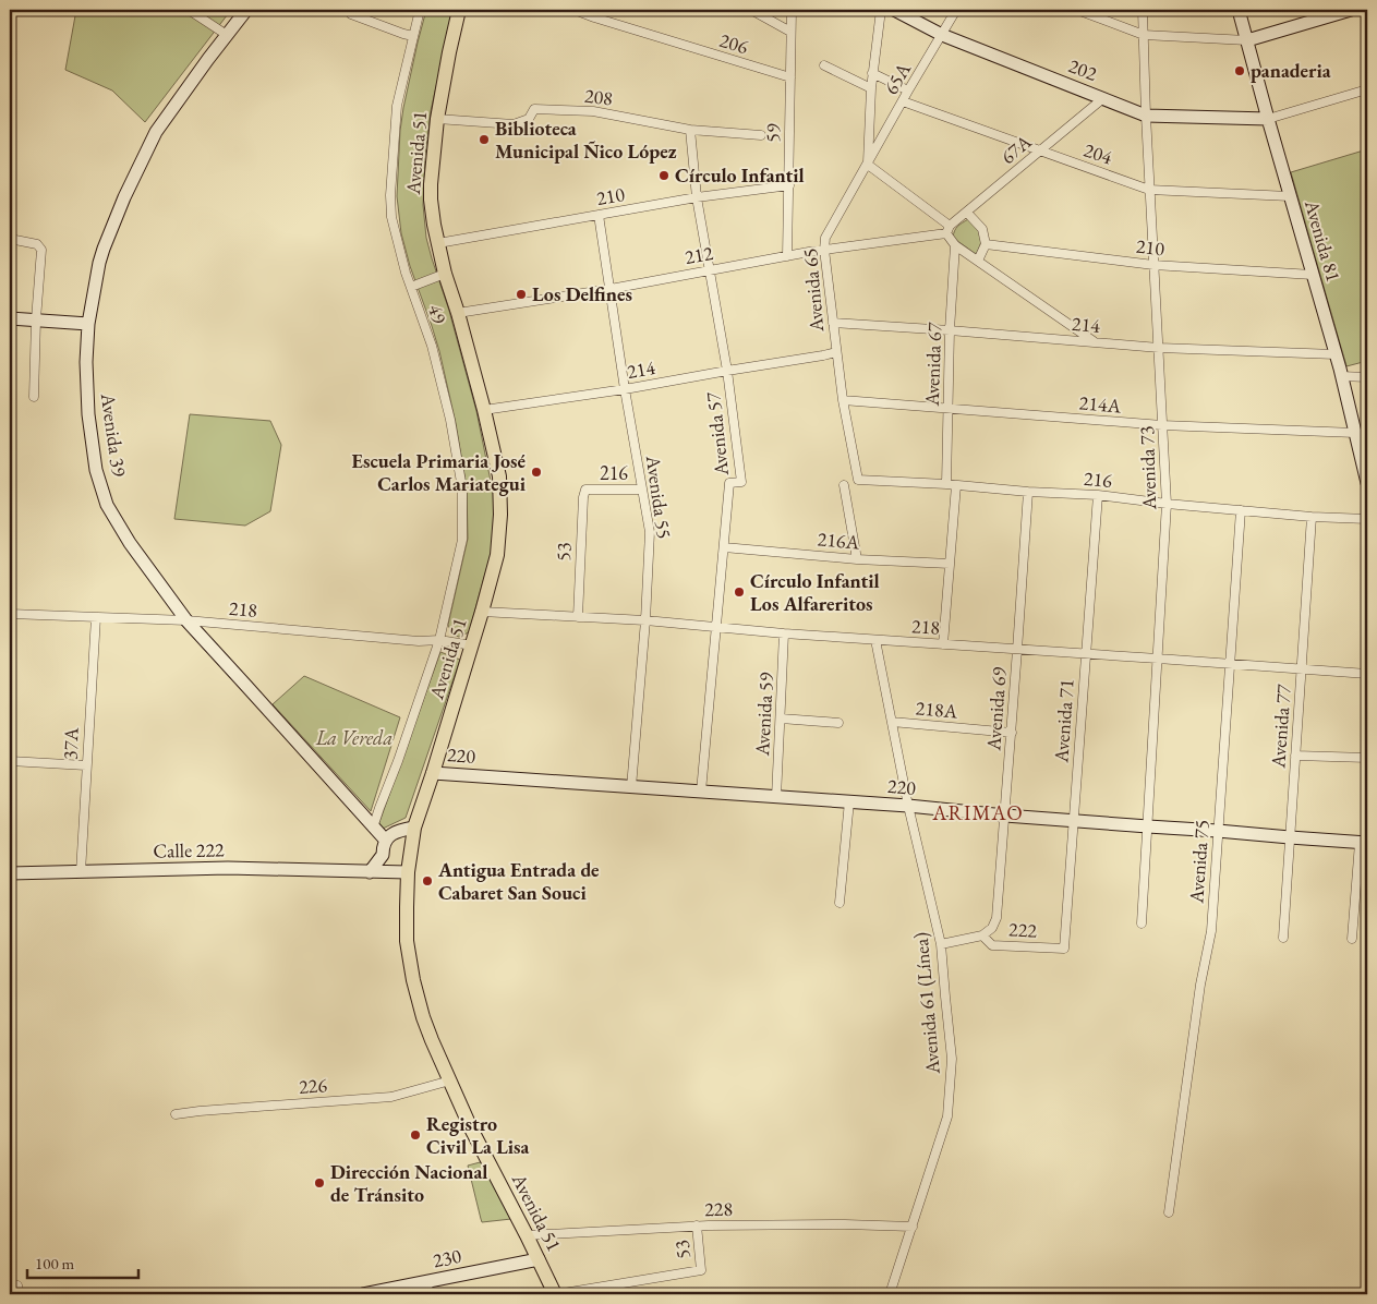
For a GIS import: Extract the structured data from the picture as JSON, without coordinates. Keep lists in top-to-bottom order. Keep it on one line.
{"streets":{"main road":["Avenida 51"],"street":["206","202","65A","208","59","67A","204","210","Avenida 81","212","Avenida 65","49","214","Avenida 67","214A","Avenida 57","Avenida 39","Avenida 73","216","Avenida 55","216A","53","218","Avenida 69","218A","Avenida 59","Avenida 71","Avenida 77","37A","220","Calle 222","Avenida 75","222","Avenida 61 (Línea)","226","228","230"]},"crossings":[["206","59"],["202","65A"],["202","67A"],["202","Avenida 81"],["202","Avenida 73"],["65A","204"],["65A","Avenida 65"],["208","Avenida 51"],["208","Avenida 57"],["59","210"],["59","212"],["67A","204"],["67A","212"],["Avenida 51","210"],["Avenida 51","212"],["Avenida 51","214"],["Avenida 51","53"],["Avenida 51","218"],["Avenida 51","220"],["Avenida 51","Calle 222"],["Avenida 51","226"],["Avenida 51","228"],["Avenida 51","230"],["204","Avenida 81"],["204","Avenida 73"],["210","Avenida 81"],["210","Avenida 57"],["210","Avenida 73"],["210","Avenida 55"],["Avenida 81","214"],["Avenida 81","214A"],["212","Avenida 65"],["212","Avenida 57"],["212","Avenida 55"],["Avenida 65","214"],["Avenida 65","214A"],["Avenida 65","216"],["49","Avenida 39"],["49","218"],["214","Avenida 67"],["214","Avenida 57"],["214","Avenida 73"],["214","Avenida 55"],["Avenida 67","214A"],["Avenida 67","216"],["214A","Avenida 73"],["Avenida 57","216A"],["Avenida 57","218"],["Avenida 57","220"],["Avenida 39","218"],["Avenida 73","216"],["Avenida 73","218"],["Avenida 73","220"],["216","Avenida 55"],["216","53"],["216","Avenida 69"],["216","Avenida 71"],["216","Avenida 77"],["216","Avenida 75"],["Avenida 55","218"],["Avenida 55","220"],["53","218"],["53","228"],["218","Avenida 69"],["218","Avenida 59"],["218","Avenida 71"],["218","Avenida 77"],["218","37A"],["218","Avenida 75"],["218","Avenida 61 (Línea)"],["Avenida 69","218A"],["Avenida 69","220"],["Avenida 69","222"],["218A","Avenida 61 (Línea)"],["Avenida 59","220"],["Avenida 71","220"],["Avenida 71","222"],["Avenida 77","220"],["37A","Calle 222"],["220","Avenida 75"],["220","Avenida 61 (Línea)"],["222","Avenida 61 (Línea)"],["Avenida 61 (Línea)","228"]],"districts":["ARIMAO"],"parks":["La Vereda"],"places":["panaderia","Biblioteca Municipal Ñico López","Círculo Infantil","Los Delfines","Escuela Primaria José Carlos Mariategui","Círculo Infantil Los Alfareritos","Antigua Entrada de Cabaret San Souci","Registro Civil La Lisa","Dirección Nacional de Tránsito"],"scale_bar":"100 m"}
